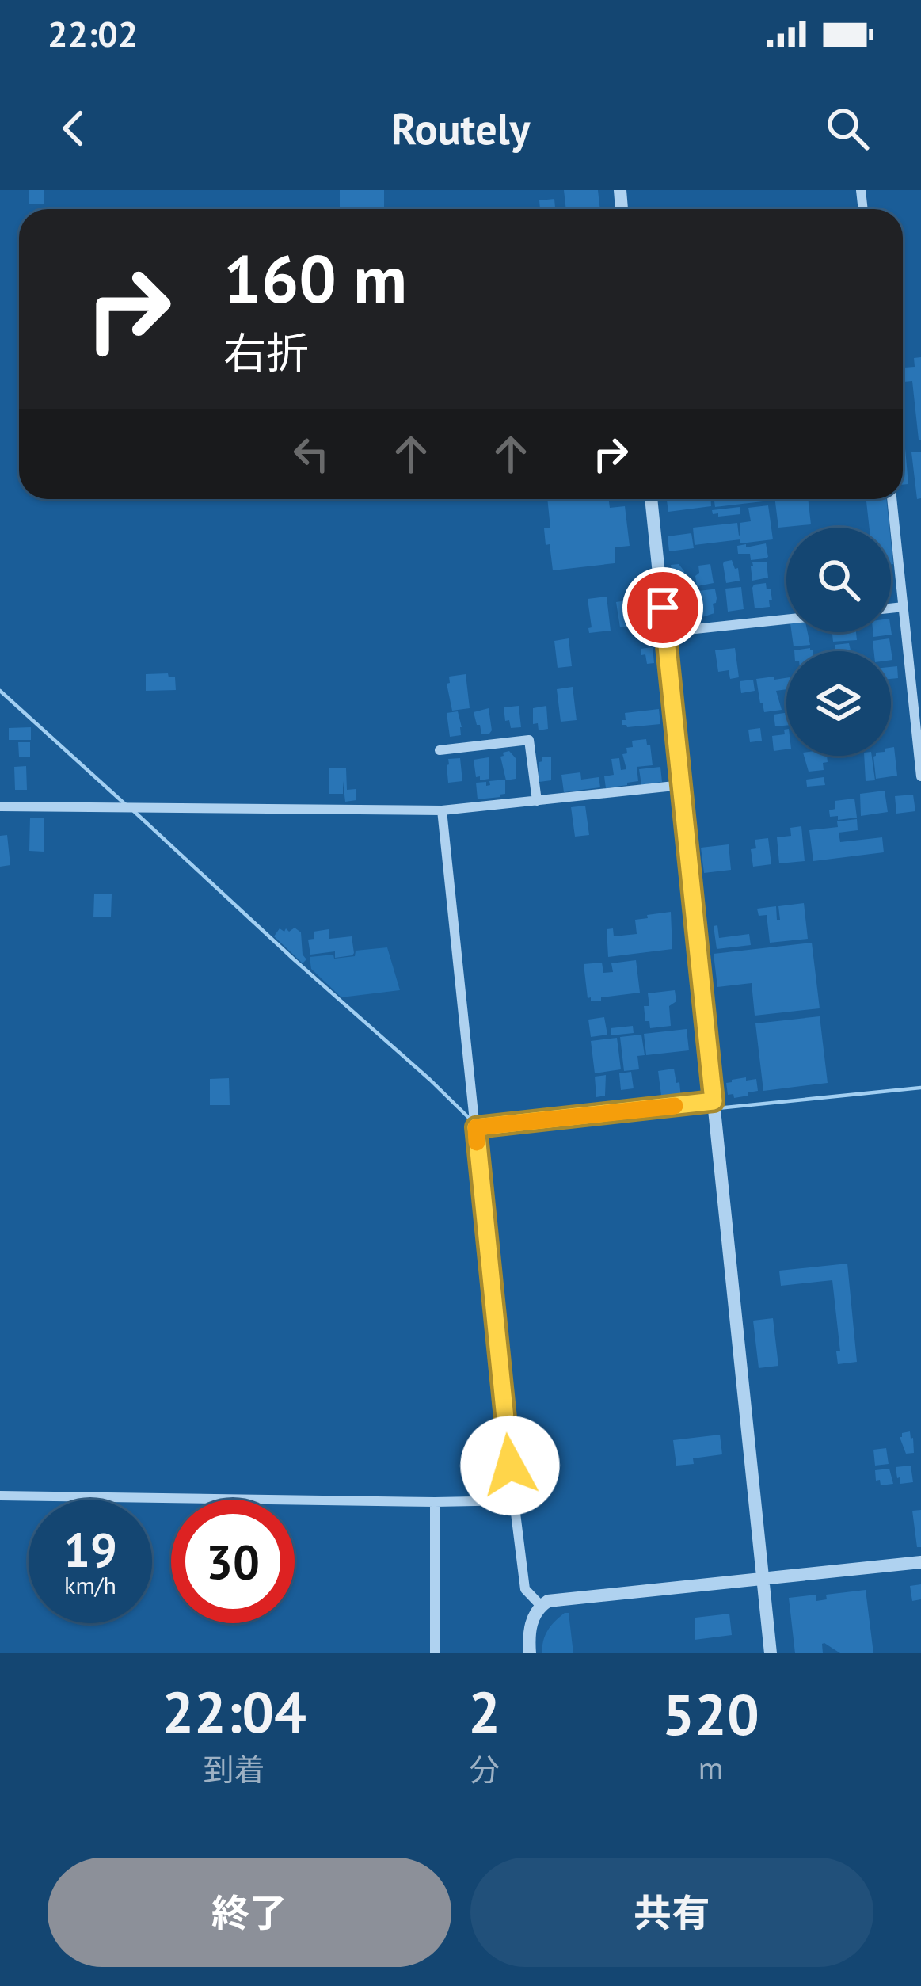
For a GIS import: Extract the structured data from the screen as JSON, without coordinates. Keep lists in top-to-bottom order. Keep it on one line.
{"page":{"status":"22:02","header":"Routely","turn":["160 m","右折"],"speed":"19 km/h","limit":"30","eta":["22:04","到着","2","分","520","m"],"buttons":["終了","共有"]}}
